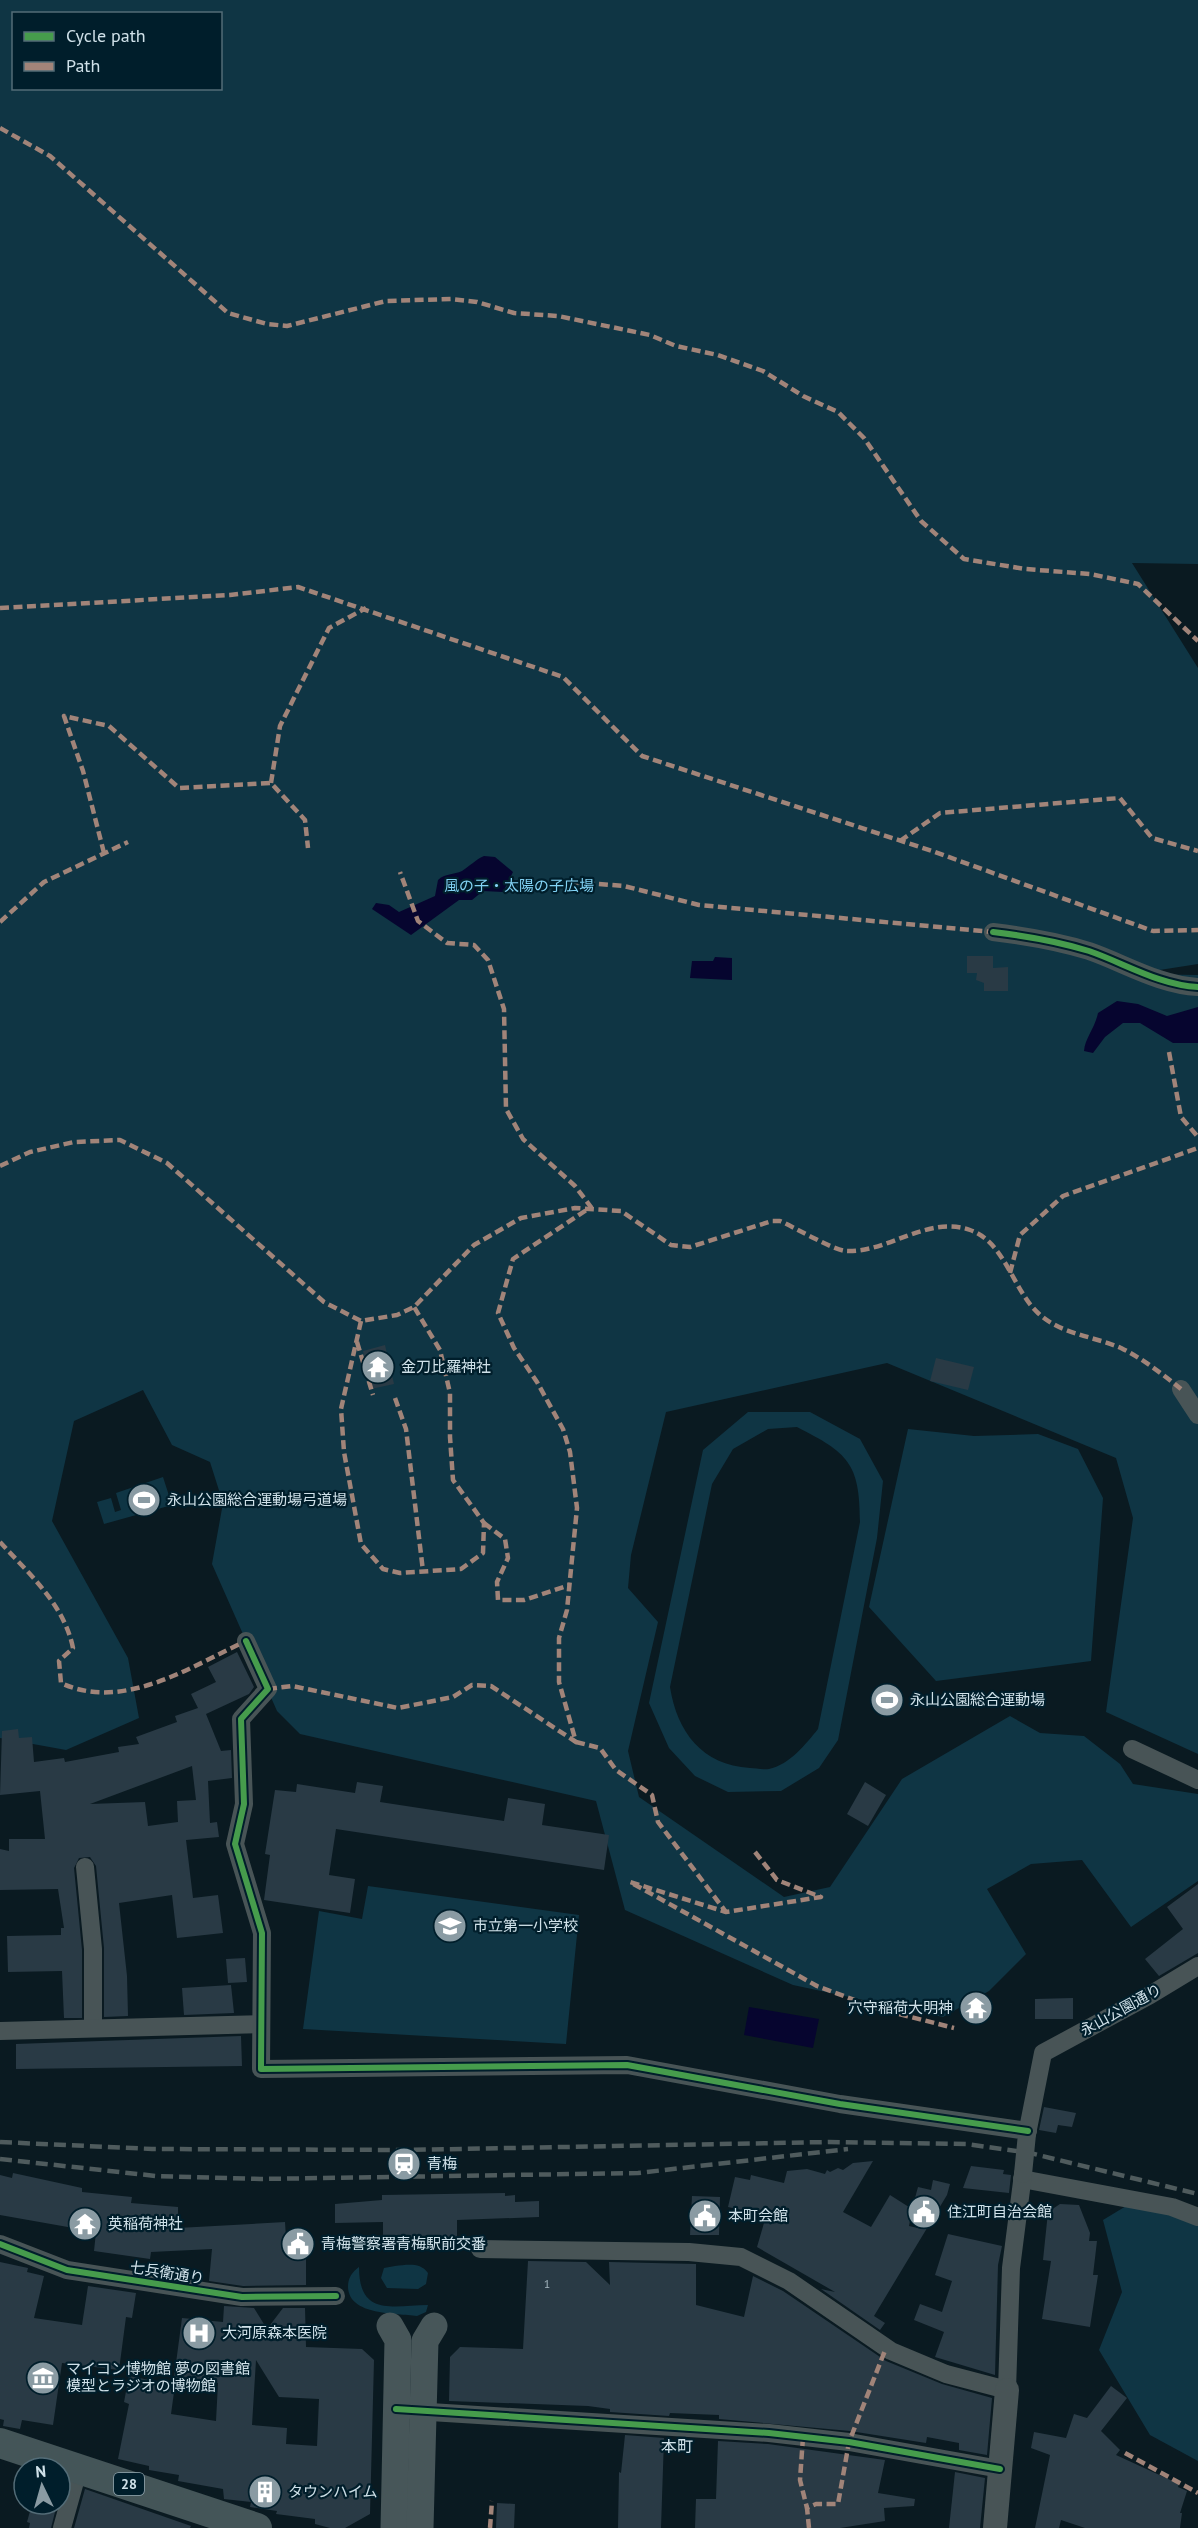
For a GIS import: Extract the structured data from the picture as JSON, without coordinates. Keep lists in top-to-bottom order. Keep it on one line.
{"streets":{"main road":["28"],"street":["永山公園通り","七兵衛通り"]},"districts":["本町"],"parks":["風の子・太陽の子広場"],"places":{"temple":["金刀比羅神社","穴守稲荷大明神","英稲荷神社"],"sports":["永山公園総合運動場弓道場","永山公園総合運動場"],"school or university":["市立第一小学校"],"station":["青梅"],"public building":["住江町自治会館","本町会館","青梅警察署青梅駅前交番"],"hospital":["大河原森本医院"],"museum":["マイコン博物館 夢の図書館 模型とラジオの博物館"],"building":["タウンハイム"]},"house_numbers":["1"],"legend":["Cycle path","Path"],"north":"top"}
